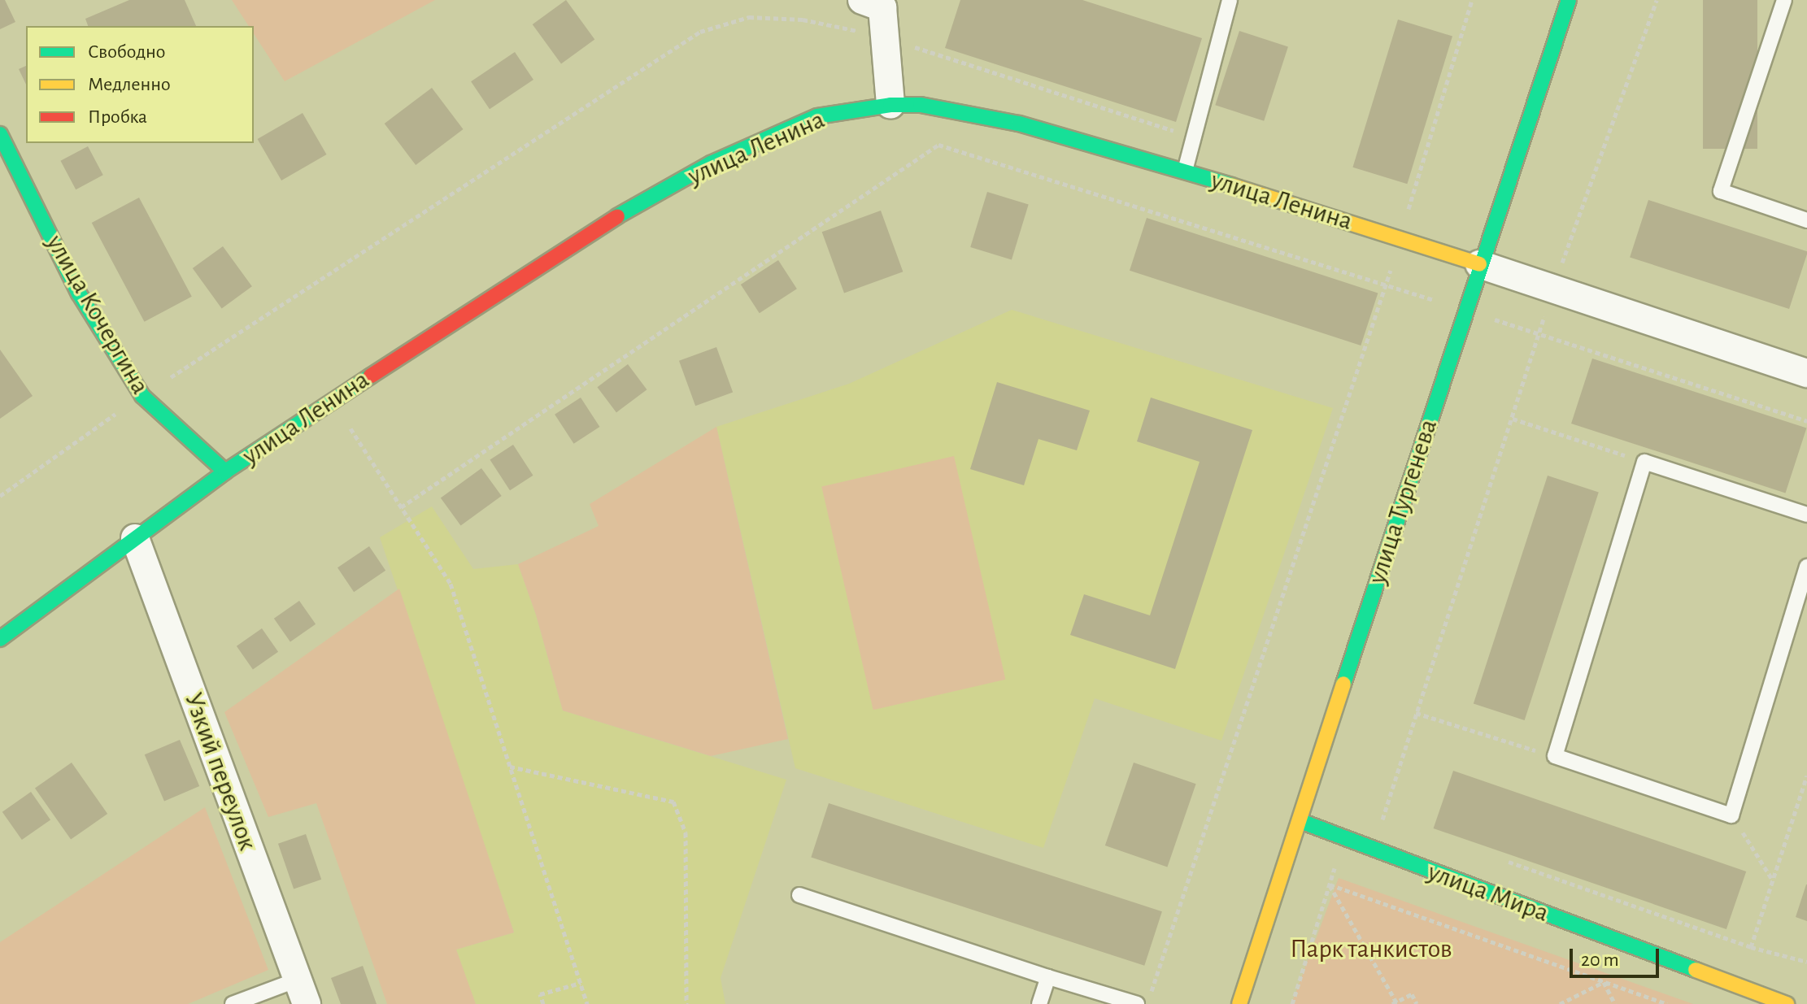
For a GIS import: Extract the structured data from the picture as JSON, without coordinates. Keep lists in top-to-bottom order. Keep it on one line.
{"streets":{"main road":["улица Ленина","улица Кочергина","улица Тургенева","улица Мира"],"street":["Узкий переулок"]},"crossings":[["улица Ленина","улица Кочергина"],["улица Ленина","улица Тургенева"],["улица Ленина","Узкий переулок"],["улица Тургенева","улица Мира"]],"parks":["Парк танкистов"],"legend":["Свободно","Медленно","Пробка"],"scale_bar":"20 m"}
